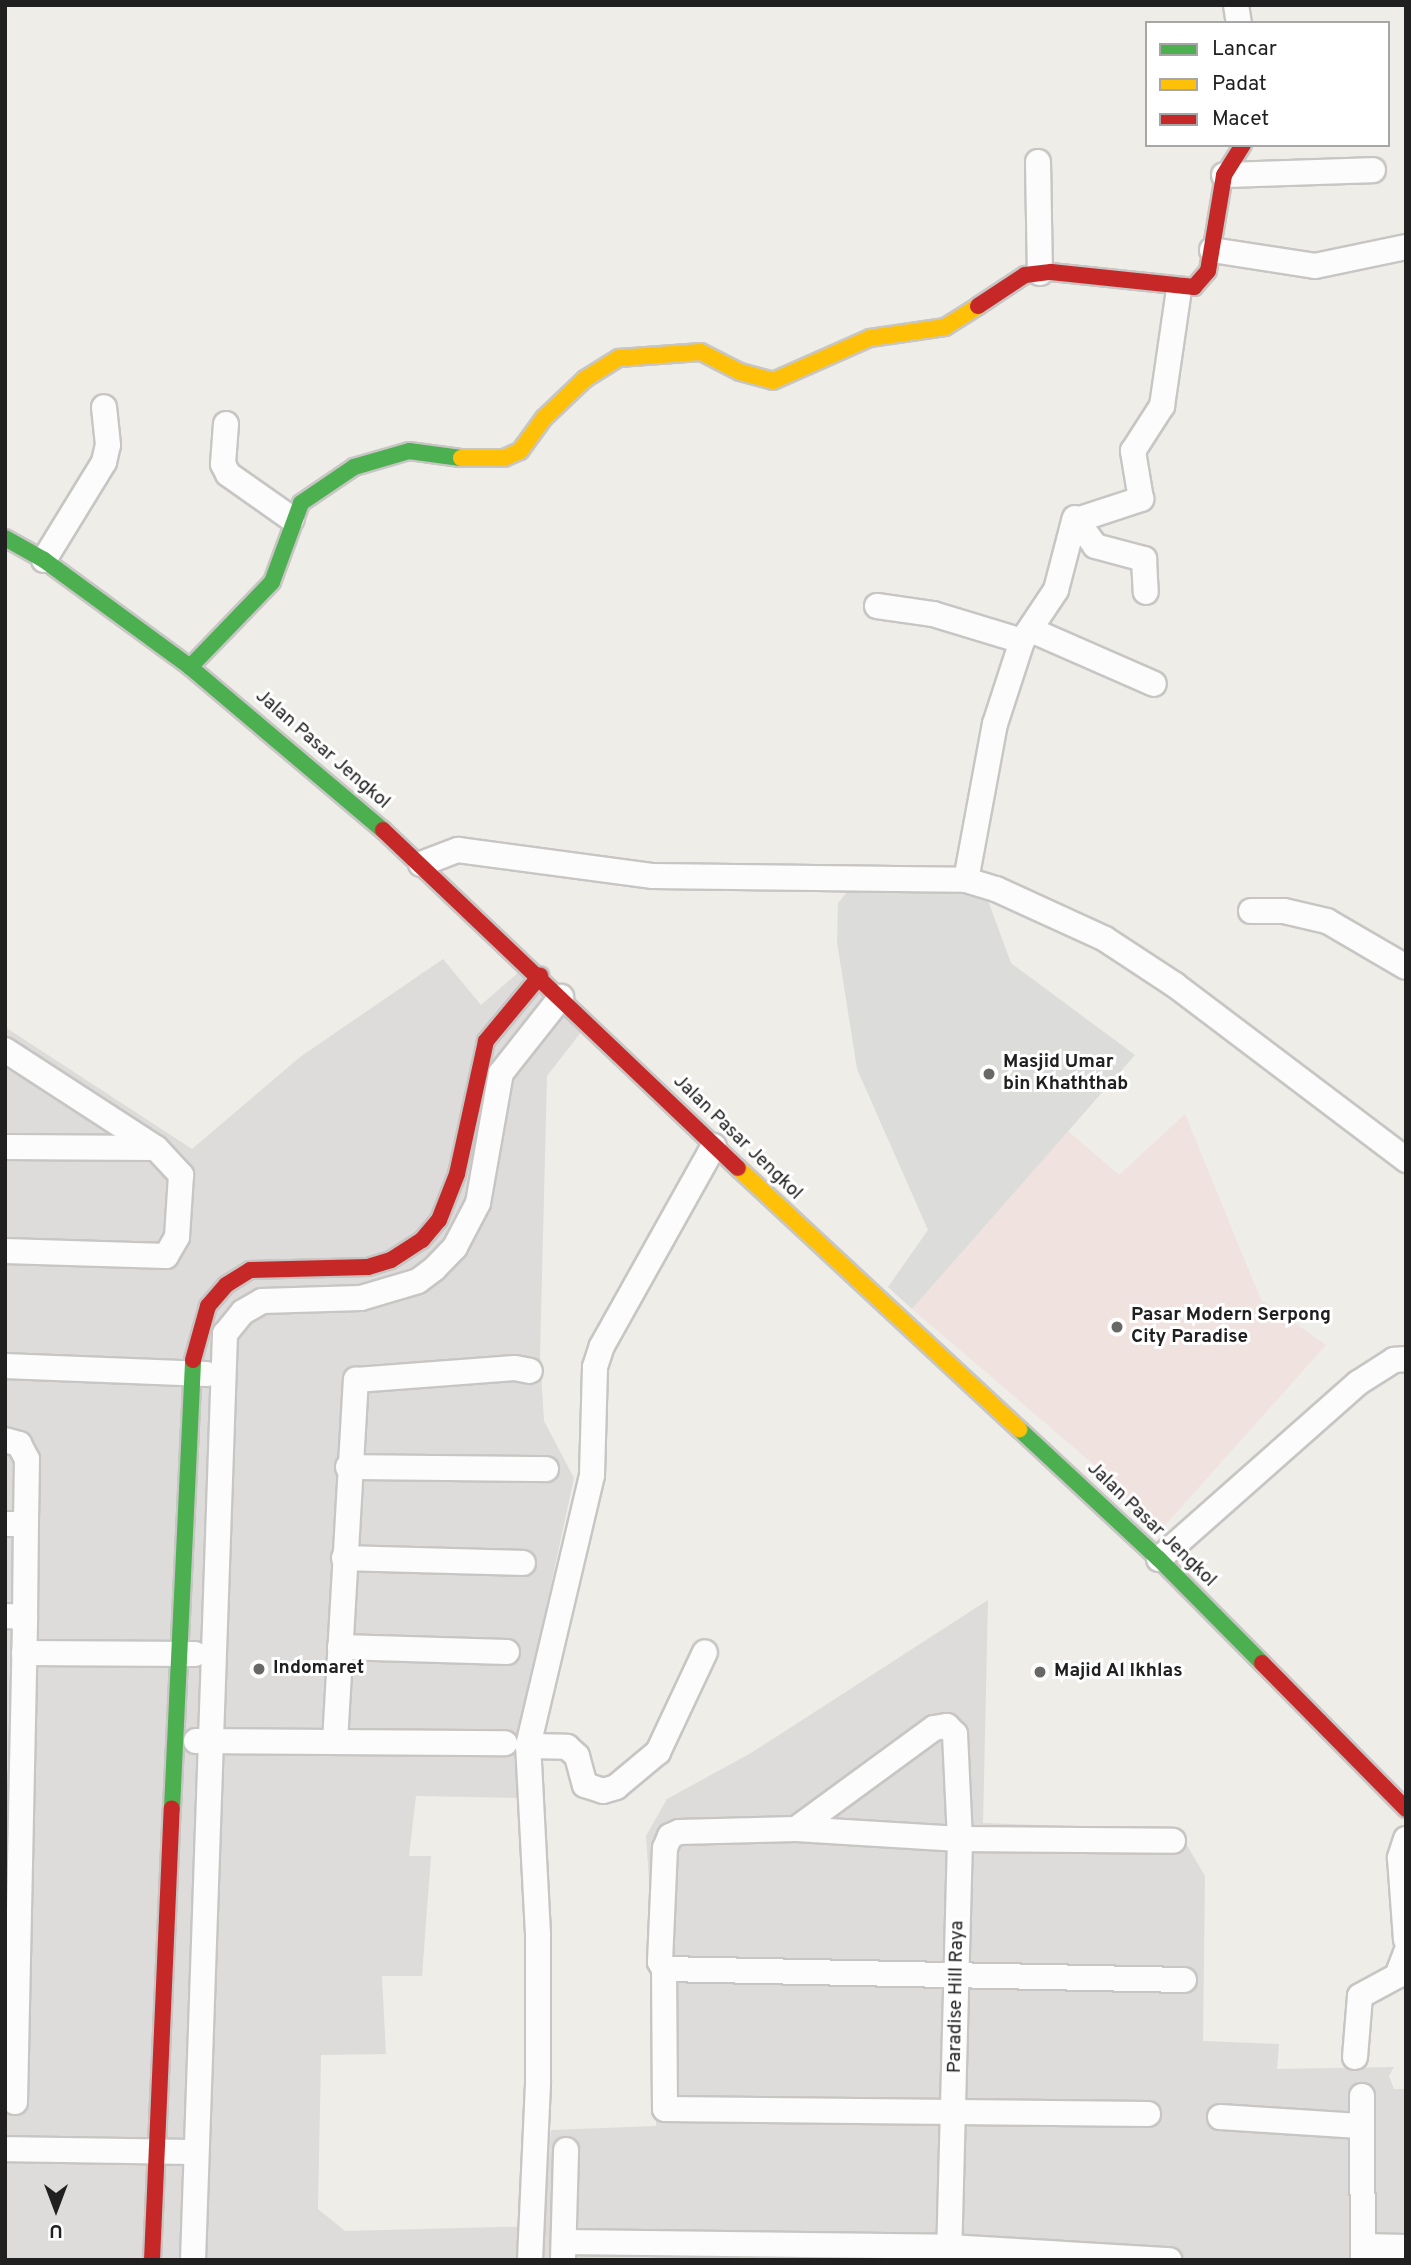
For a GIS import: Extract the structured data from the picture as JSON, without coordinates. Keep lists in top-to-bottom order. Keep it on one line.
{"streets":{"street":["Jalan Pasar Jengkol","Paradise Hill Raya"]},"places":["Masjid Umar bin Khaththab","Pasar Modern Serpong City Paradise","Indomaret","Majid Al Ikhlas"],"legend":["Lancar","Padat","Macet"],"north":"bottom"}
